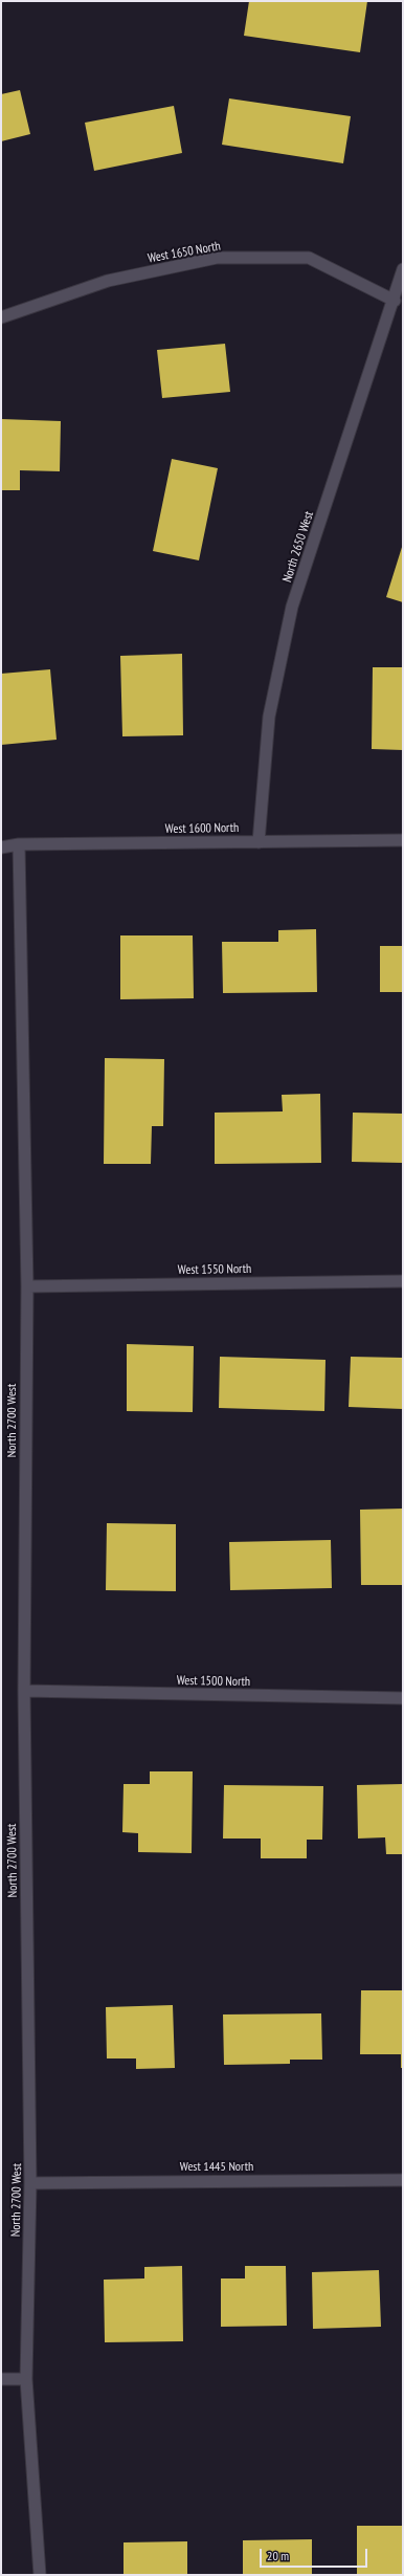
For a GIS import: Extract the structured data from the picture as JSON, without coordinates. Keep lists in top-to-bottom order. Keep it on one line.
{"streets":{"street":["West 1650 North","North 2650 West","West 1600 North","West 1550 North","North 2700 West","West 1500 North","West 1445 North"]},"crossings":[["West 1650 North","North 2650 West"],["North 2650 West","West 1600 North"],["West 1600 North","North 2700 West"],["West 1550 North","North 2700 West"],["North 2700 West","West 1500 North"],["North 2700 West","West 1445 North"]],"scale_bar":"20 m"}
